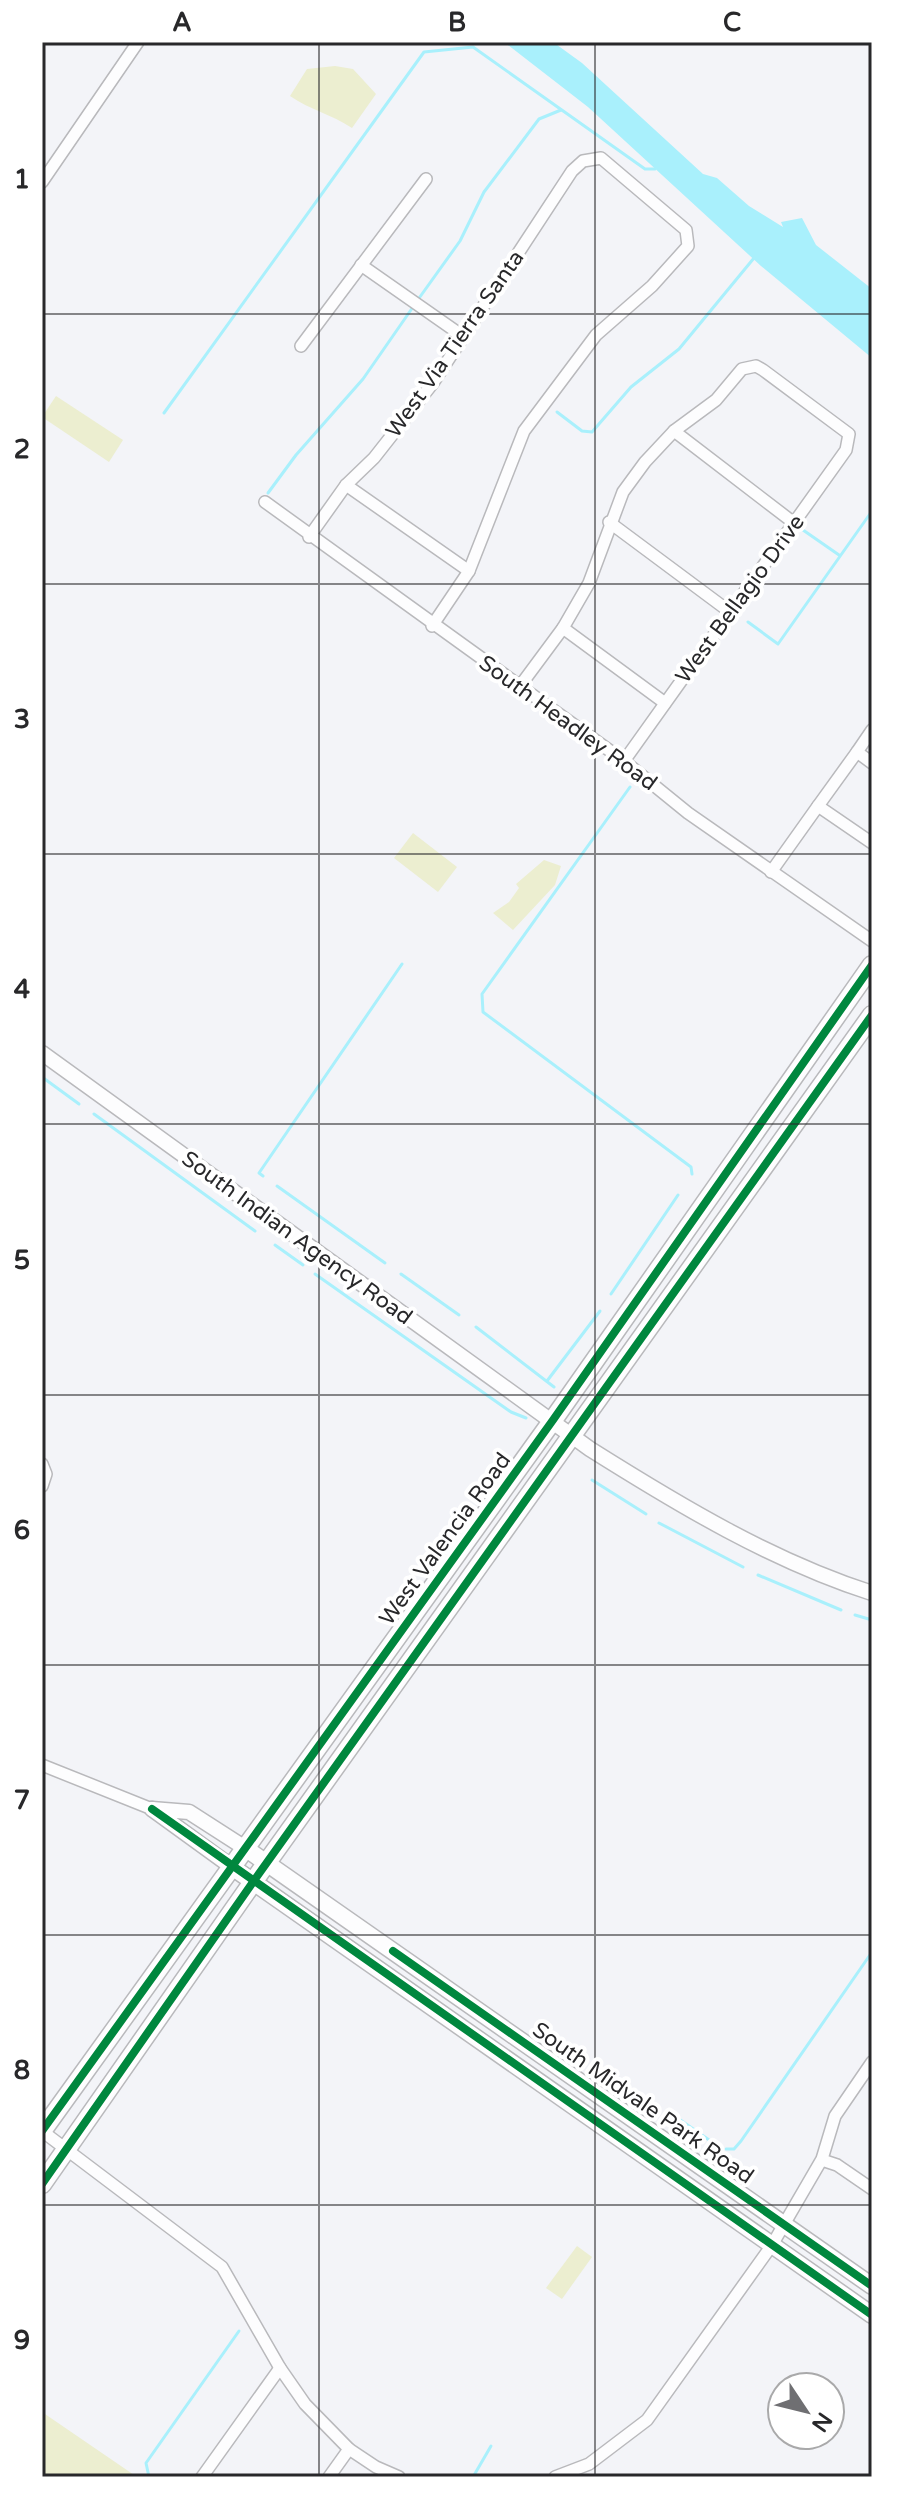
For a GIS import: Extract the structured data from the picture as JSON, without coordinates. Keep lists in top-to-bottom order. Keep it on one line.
{"streets":{"main road":["West Valencia Road","South Midvale Park Road"],"street":["West Via Tierra Santa","West Bellagio Drive","South Headley Road","South Indian Agency Road"]},"crossings":[["West Via Tierra Santa","South Headley Road"],["West Bellagio Drive","South Headley Road"],["South Indian Agency Road","West Valencia Road"],["West Valencia Road","South Midvale Park Road"]],"north":"bottom right","grid":{"columns":["A","B","C"],"rows":["1","2","3","4","5","6","7","8","9"]}}
